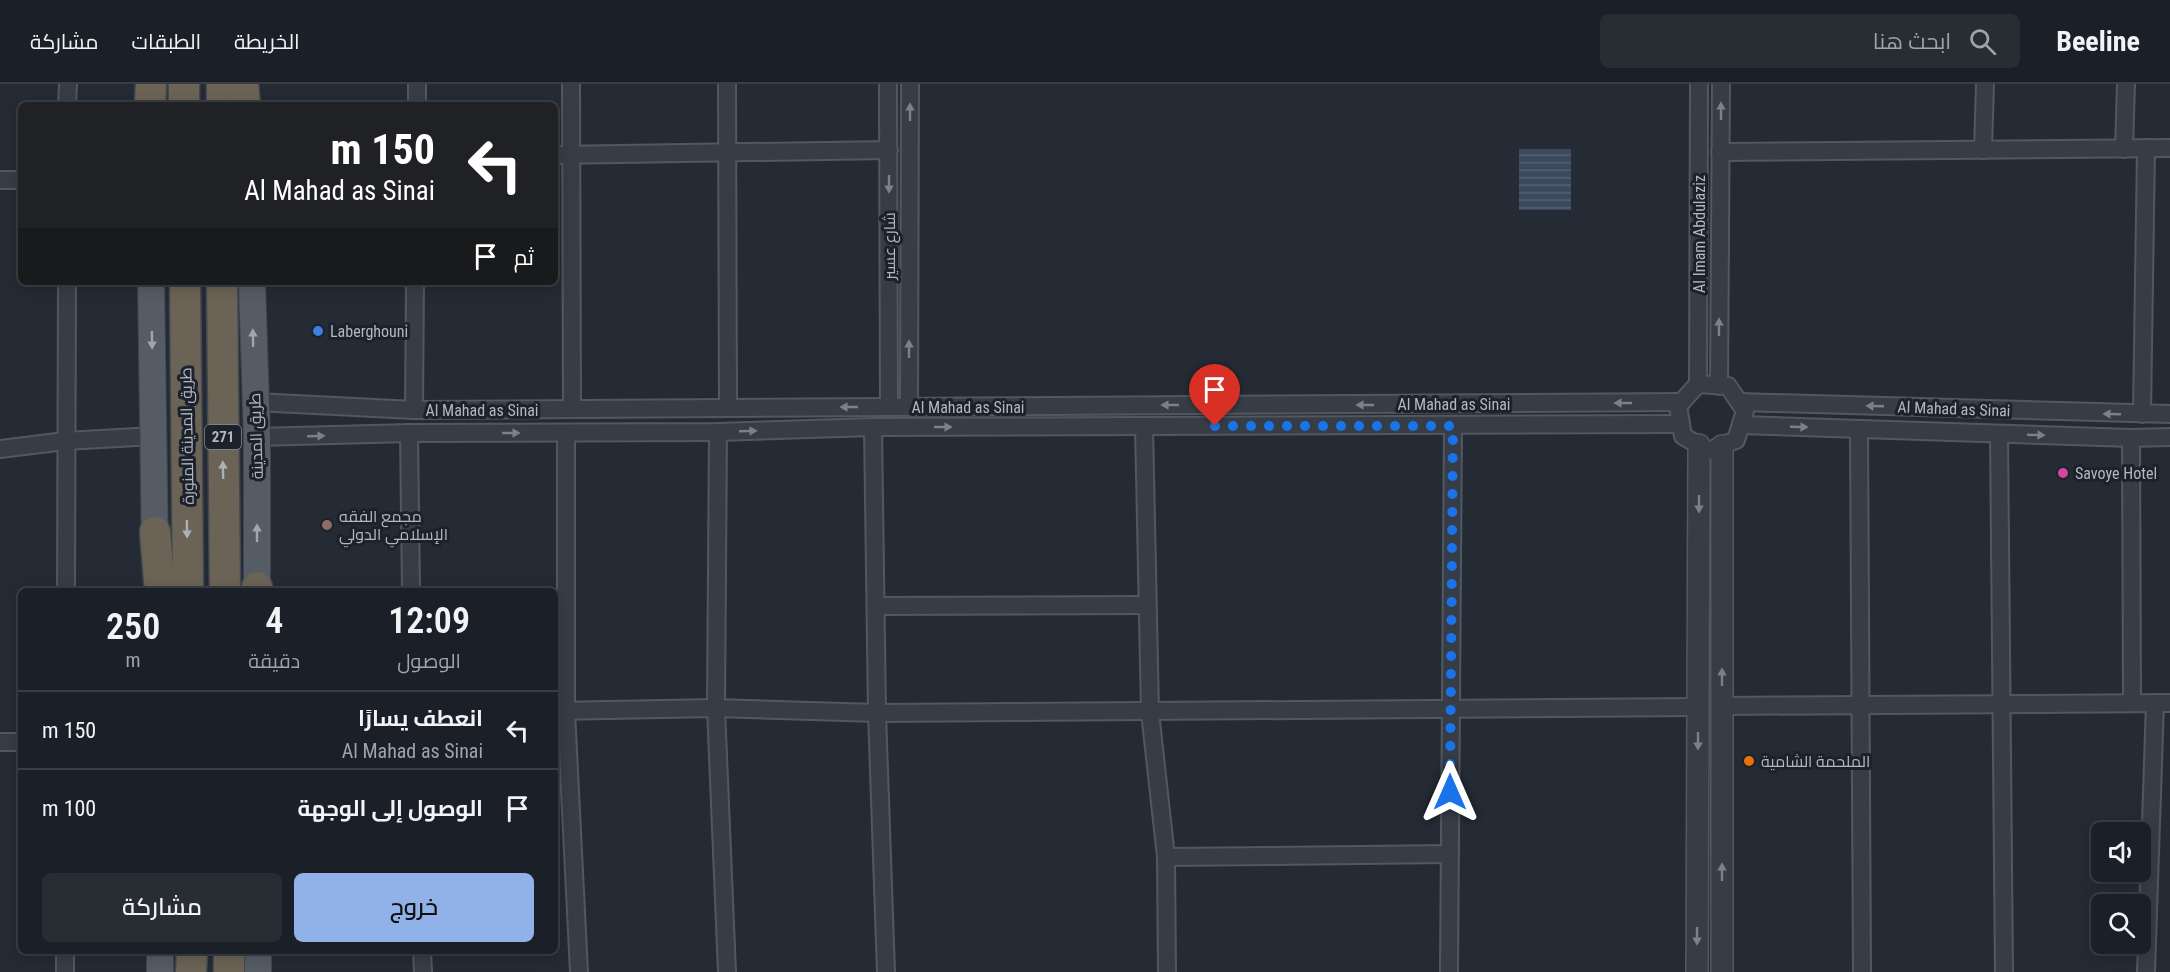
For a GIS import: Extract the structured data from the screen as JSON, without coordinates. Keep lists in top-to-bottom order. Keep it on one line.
{"streets":{"highway":["طريق المدينة المنورة","271"],"main road":["طريق المدينة"],"street":["Al Imam Abdulaziz","شارع عسير","Al Mahad as Sinai"]},"crossings":[["Al Imam Abdulaziz","Al Mahad as Sinai"],["شارع عسير","Al Mahad as Sinai"],["Al Mahad as Sinai","طريق المدينة"]],"places":["Laberghouni","Savoye Hotel","مجمع الفقه الإسلامي الدولي","الملحمة الشامية"],"page":{"header":"Beeline","search":"ابحث هنا","nav":["الخريطة","الطبقات","مشاركة"],"turn":["150 m","Al Mahad as Sinai"],"then":"ثم","eta":["12:09","الوصول","4","دقيقة","250","m"],"list":[{"name":"انعطف يسارًا","note":"Al Mahad as Sinai","value":"150 m"},{"name":"الوصول إلى الوجهة","value":"100 m"}],"buttons":["خروج","مشاركة"]}}
